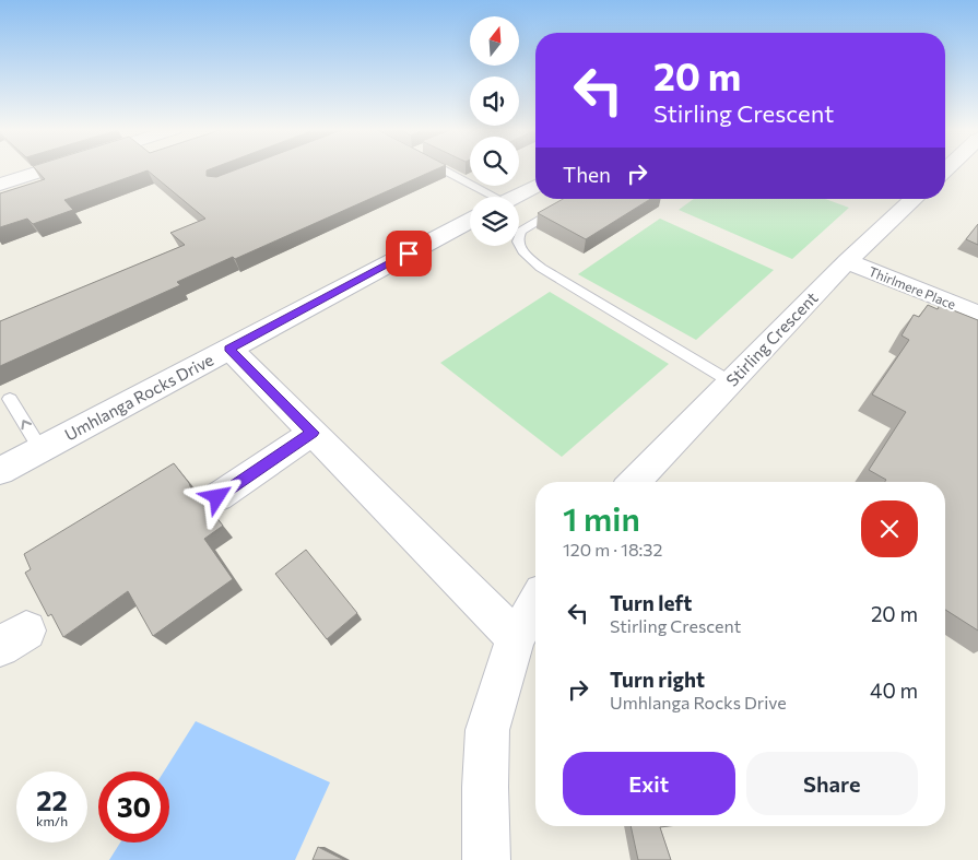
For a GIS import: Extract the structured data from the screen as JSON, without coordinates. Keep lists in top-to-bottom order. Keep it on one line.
{"streets":{"street":["Thirlmere Place","Stirling Crescent","Umhlanga Rocks Drive"]},"crossings":[["Thirlmere Place","Stirling Crescent"]],"north":"top","page":{"turn":["20 m","Stirling Crescent"],"then":"Then","heading":["1 min","120 m · 18:32"],"list":[{"name":"Turn left","note":"Stirling Crescent","value":"20 m"},{"name":"Turn right","note":"Umhlanga Rocks Drive","value":"40 m"}],"buttons":["Exit","Share"],"speed":"22 km/h","limit":"30"}}
